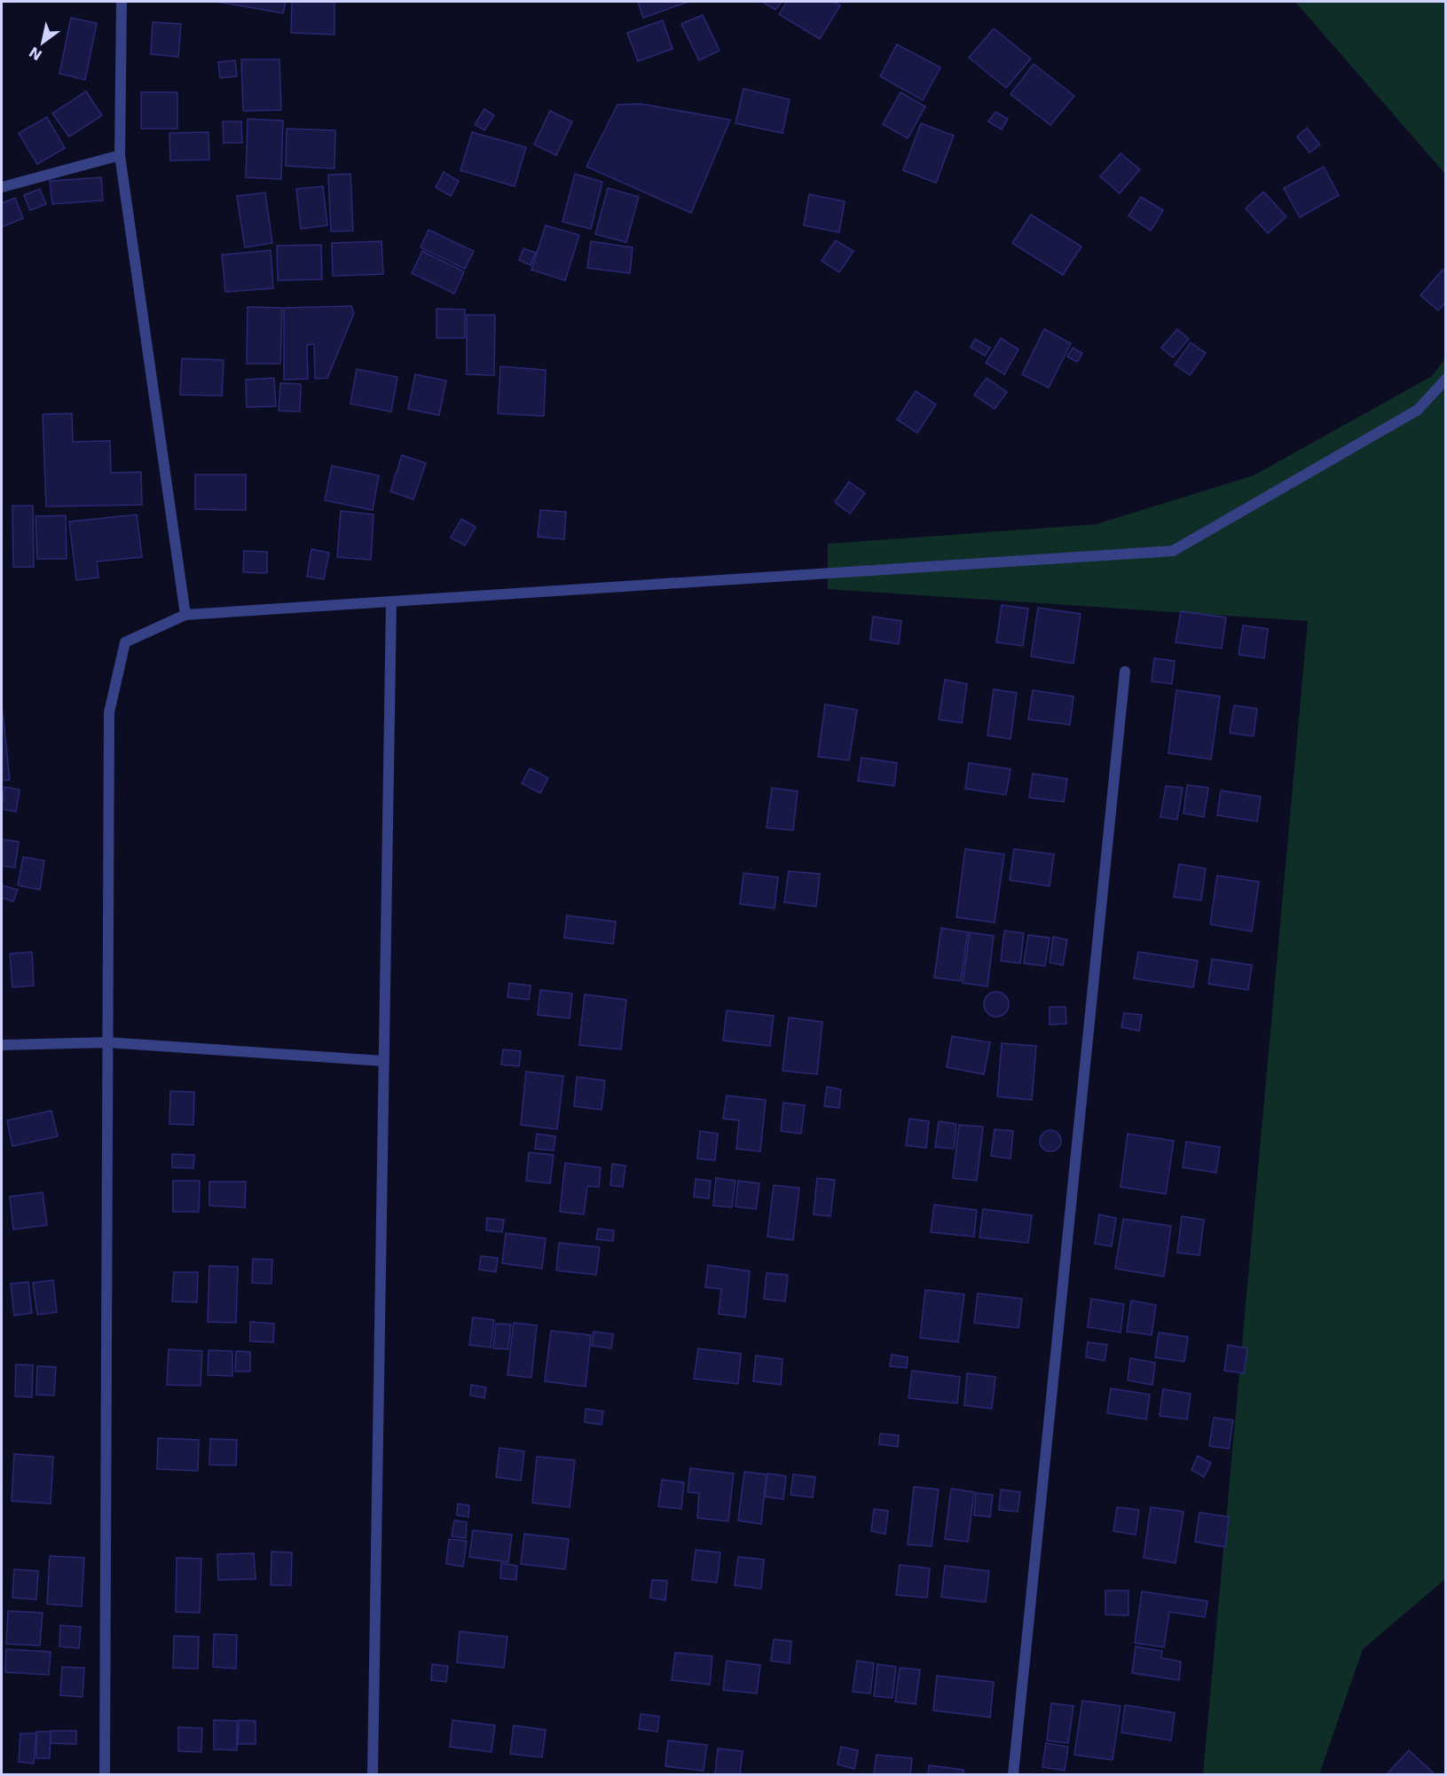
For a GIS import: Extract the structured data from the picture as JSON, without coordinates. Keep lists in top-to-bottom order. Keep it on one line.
{"north":"bottom left"}
